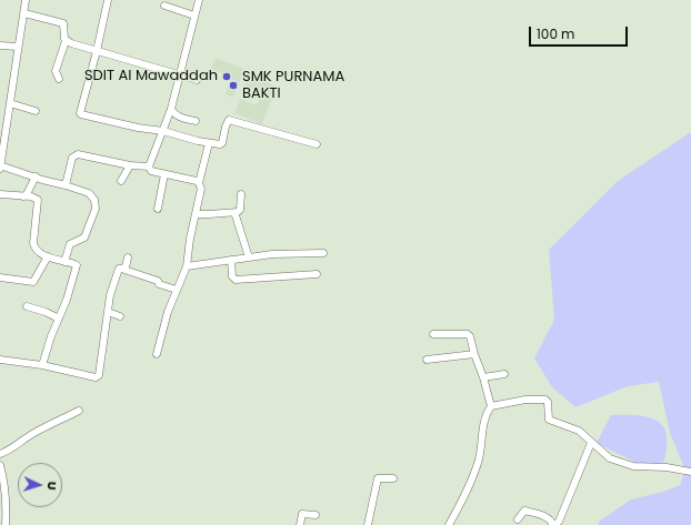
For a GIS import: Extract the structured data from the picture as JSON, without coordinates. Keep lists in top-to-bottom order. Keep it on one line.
{"places":["SDIT Al Mawaddah","SMK PURNAMA BAKTI"],"scale_bar":"100 m","north":"right"}
